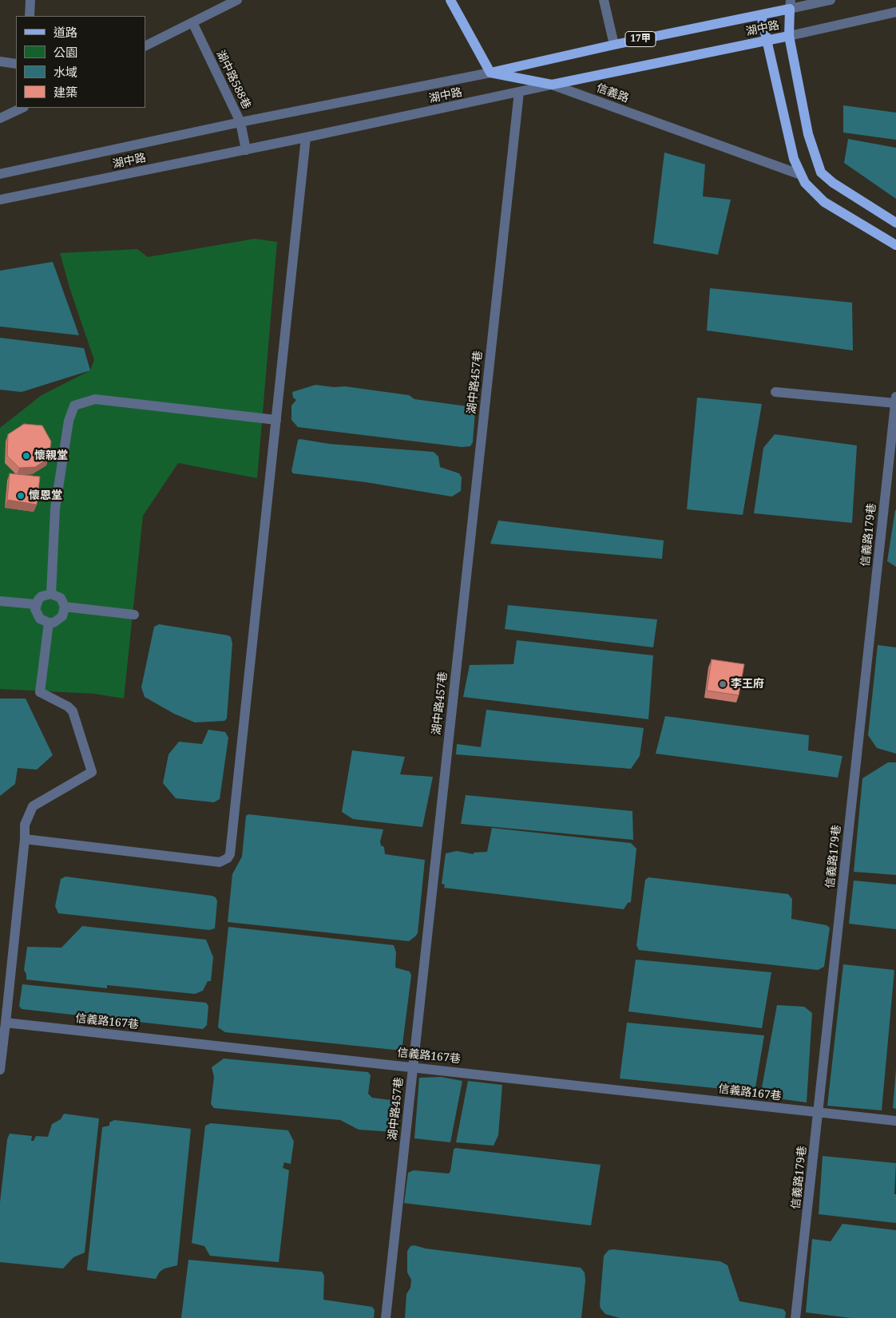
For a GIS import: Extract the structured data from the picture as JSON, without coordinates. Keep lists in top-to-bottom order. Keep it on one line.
{"streets":{"main road":["湖中路","17甲","信義路"],"street":["湖中路588巷","湖中路457巷","信義路179巷","信義路167巷"]},"crossings":[["湖中路","湖中路588巷"],["湖中路","信義路"],["湖中路","湖中路457巷"],["湖中路457巷","信義路167巷"],["信義路179巷","信義路167巷"]],"places":["懷親堂","懷恩堂","李王府"],"legend":["道路","公園","水域","建築"]}
